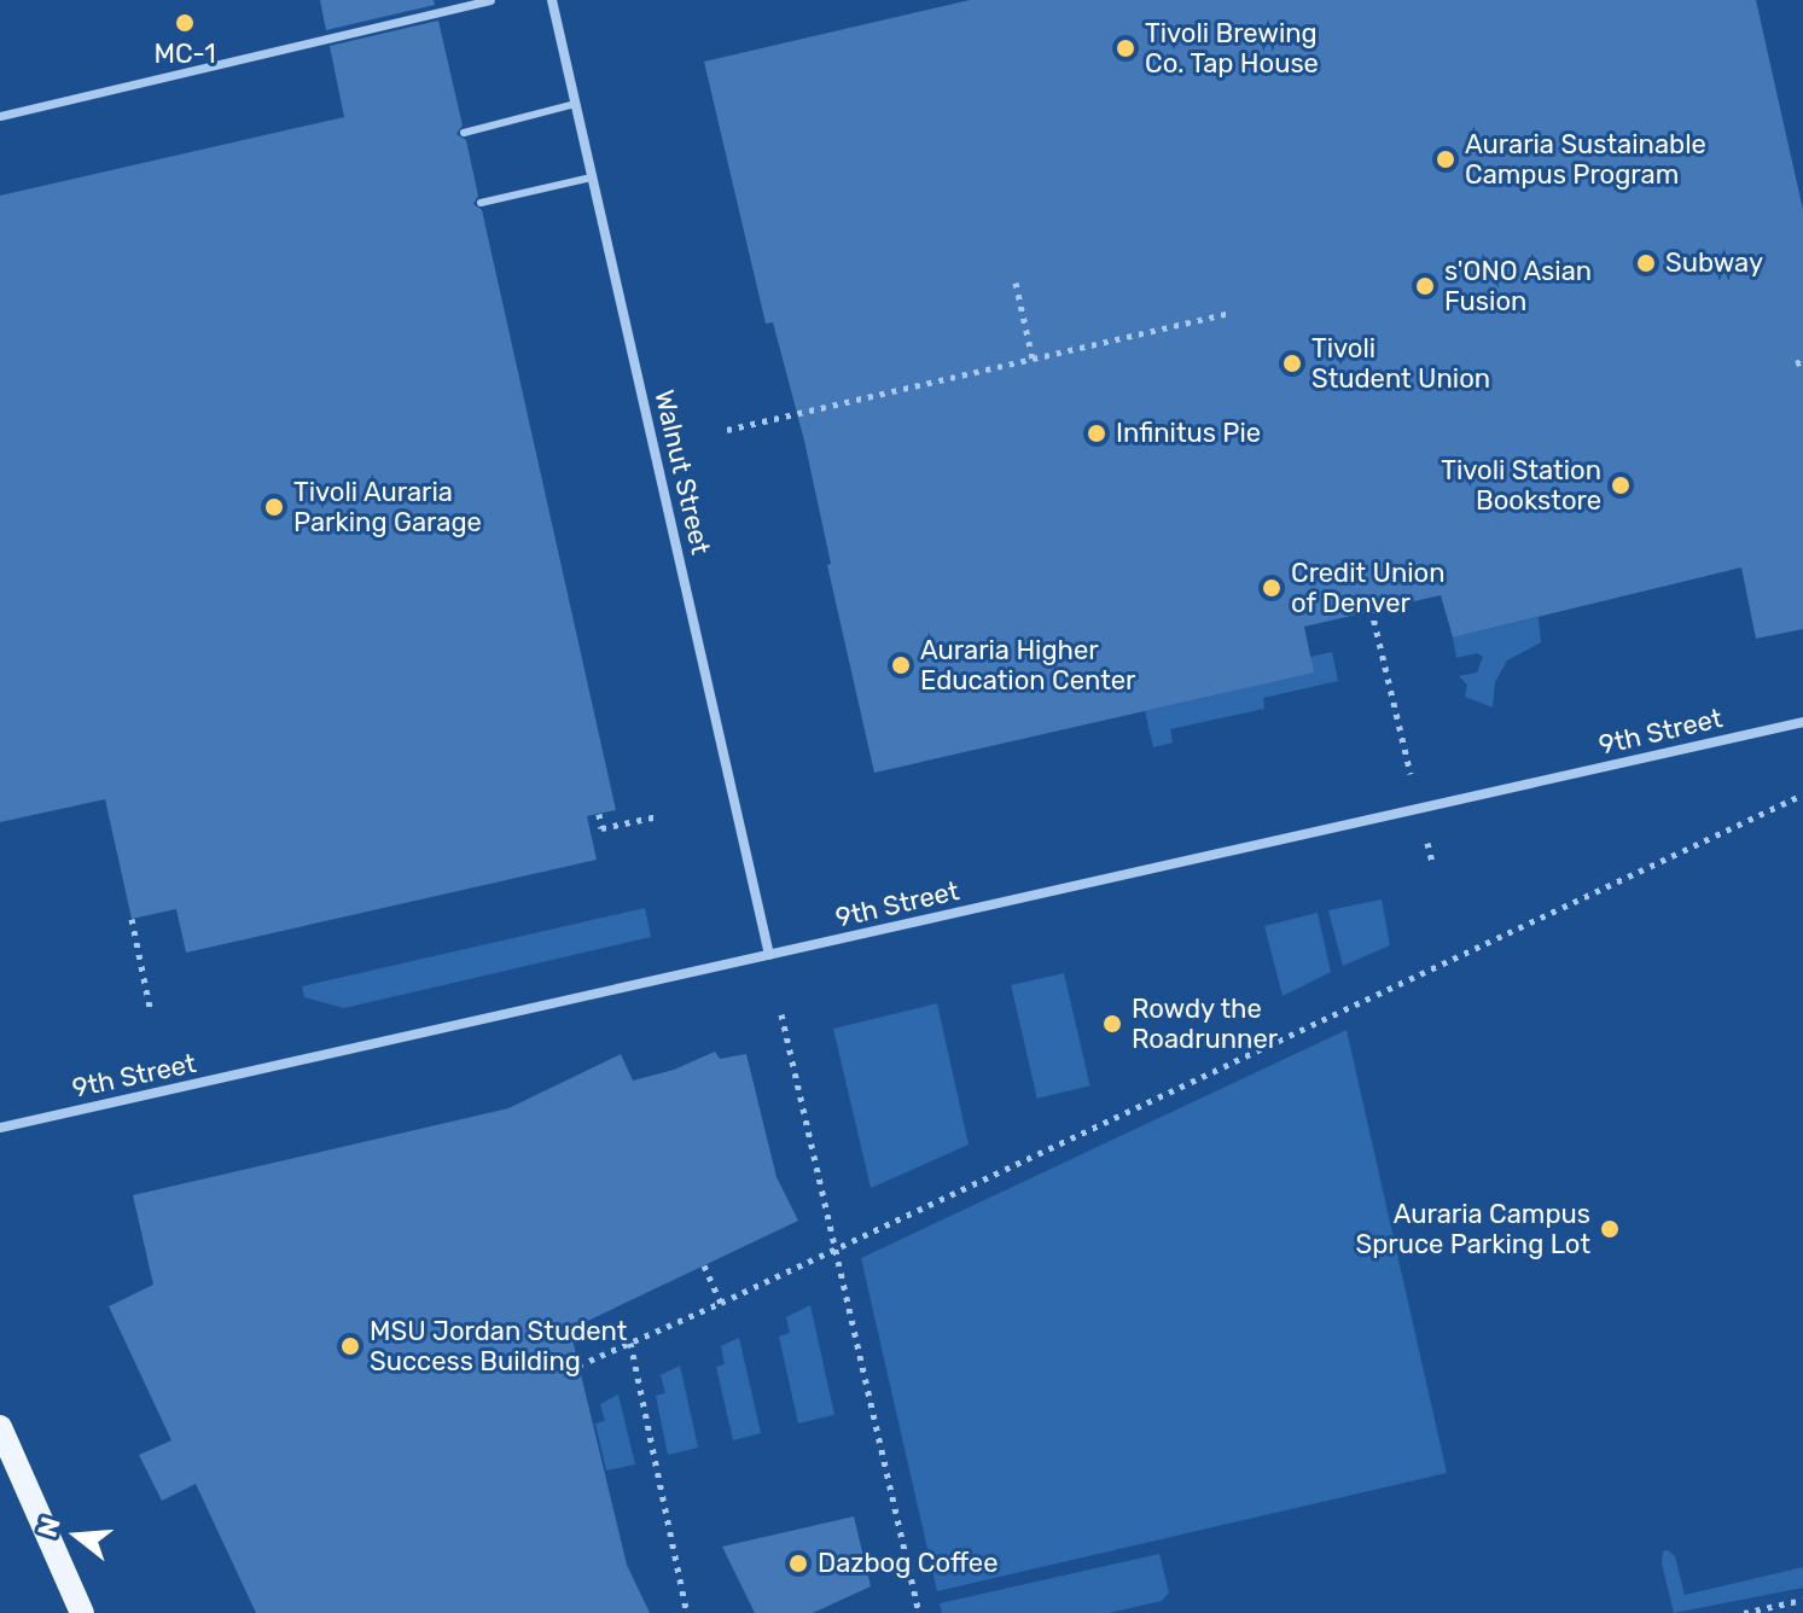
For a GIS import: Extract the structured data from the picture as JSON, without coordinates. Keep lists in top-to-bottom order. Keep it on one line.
{"streets":{"street":["Walnut Street","9th Street"]},"crossings":[["Walnut Street","9th Street"]],"places":["MC-1","Tivoli Brewing Co. Tap House","Auraria Sustainable Campus Program","Subway","s'ONO Asian Fusion","Tivoli Student Union","Infinitus Pie","Tivoli Station Bookstore","Tivoli Auraria Parking Garage","Credit Union of Denver","Auraria Higher Education Center","Rowdy the Roadrunner","Auraria Campus Spruce Parking Lot","MSU Jordan Student Success Building","Dazbog Coffee"],"north":"left"}
